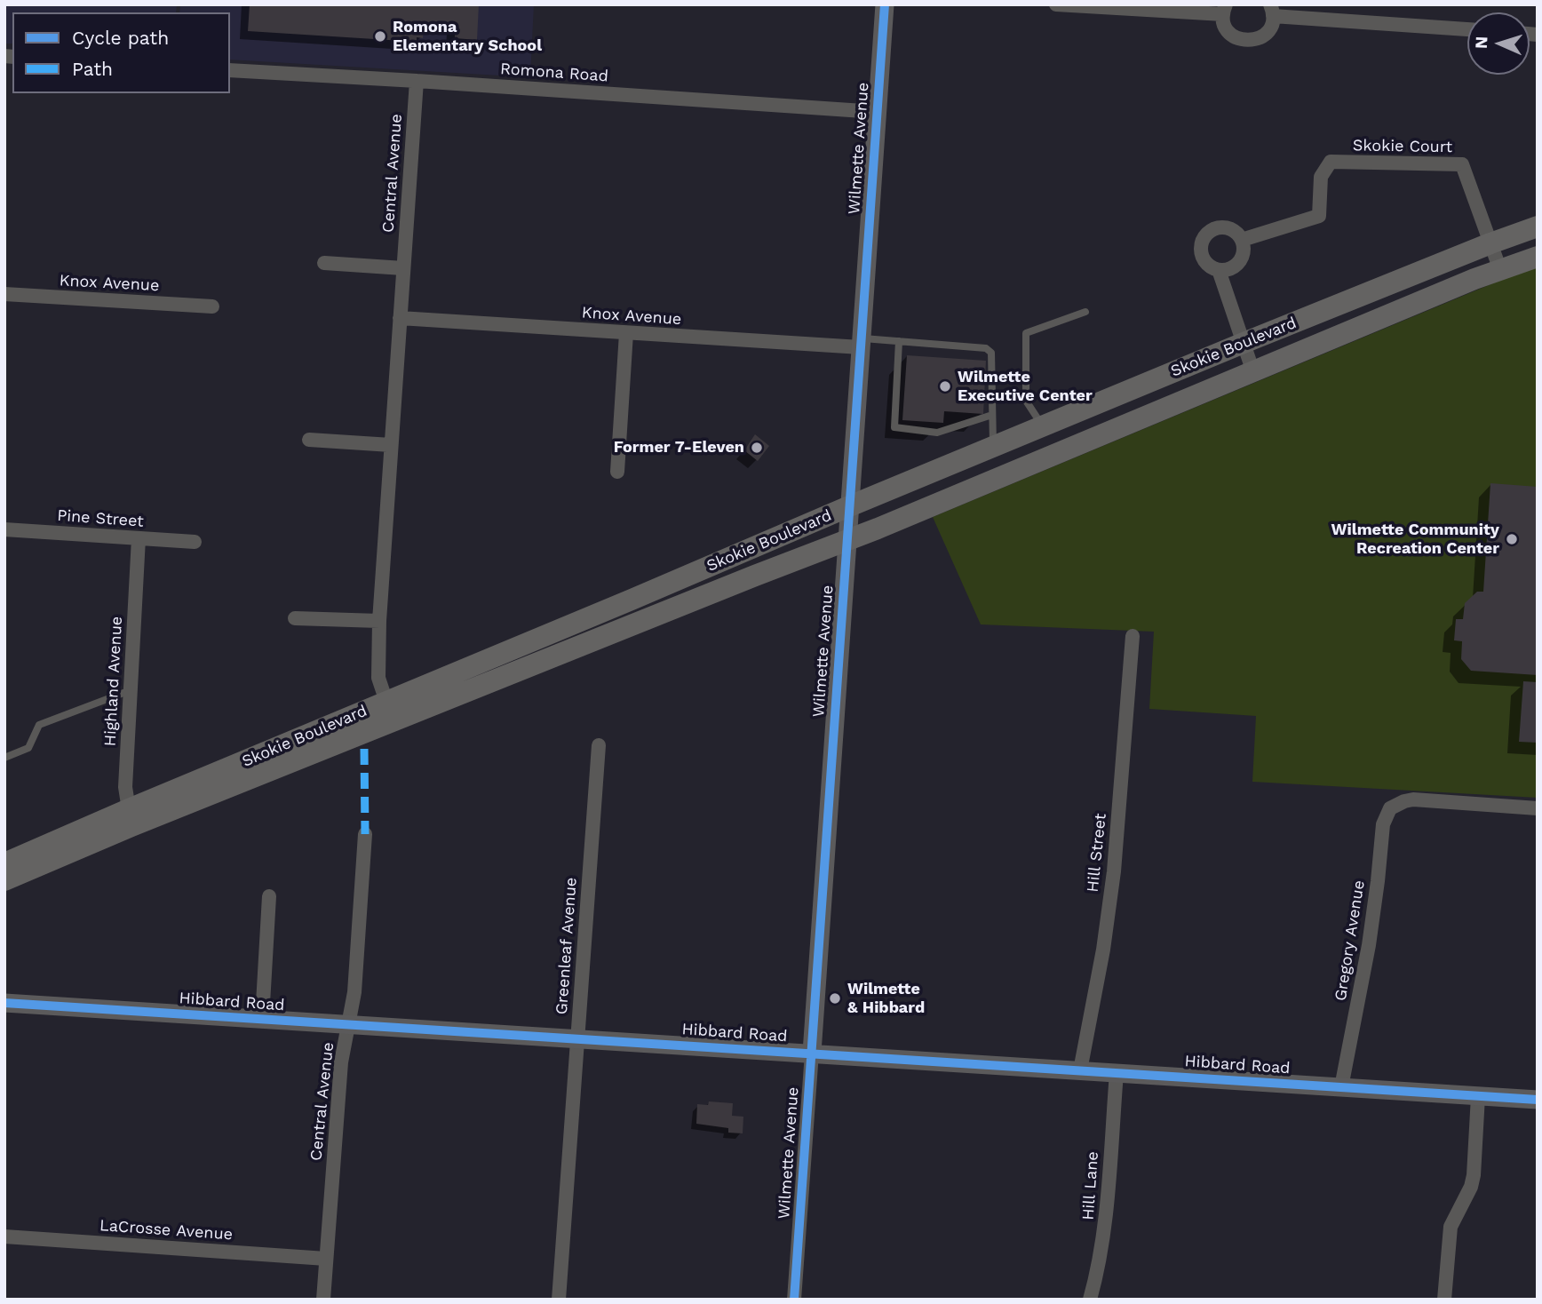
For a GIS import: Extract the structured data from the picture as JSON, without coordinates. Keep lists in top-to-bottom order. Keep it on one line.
{"streets":{"main road":["Skokie Boulevard"],"street":["Romona Road","Skokie Court","Wilmette Avenue","Central Avenue","Knox Avenue","Pine Street","Highland Avenue","Hill Street","Gregory Avenue","Greenleaf Avenue","Hibbard Road","Hill Lane","LaCrosse Avenue"]},"crossings":[["Romona Road","Wilmette Avenue"],["Romona Road","Central Avenue"],["Skokie Court","Skokie Boulevard"],["Wilmette Avenue","Knox Avenue"],["Wilmette Avenue","Skokie Boulevard"],["Wilmette Avenue","Hibbard Road"],["Central Avenue","Knox Avenue"],["Central Avenue","Skokie Boulevard"],["Central Avenue","Hibbard Road"],["Central Avenue","LaCrosse Avenue"],["Skokie Boulevard","Highland Avenue"],["Pine Street","Highland Avenue"],["Hill Street","Hibbard Road"],["Gregory Avenue","Hibbard Road"],["Greenleaf Avenue","Hibbard Road"],["Hibbard Road","Hill Lane"]],"places":["Romona Elementary School","Wilmette Executive Center","Former 7-Eleven","Wilmette Community Recreation Center","Wilmette & Hibbard"],"legend":["Cycle path","Path"],"north":"left"}
